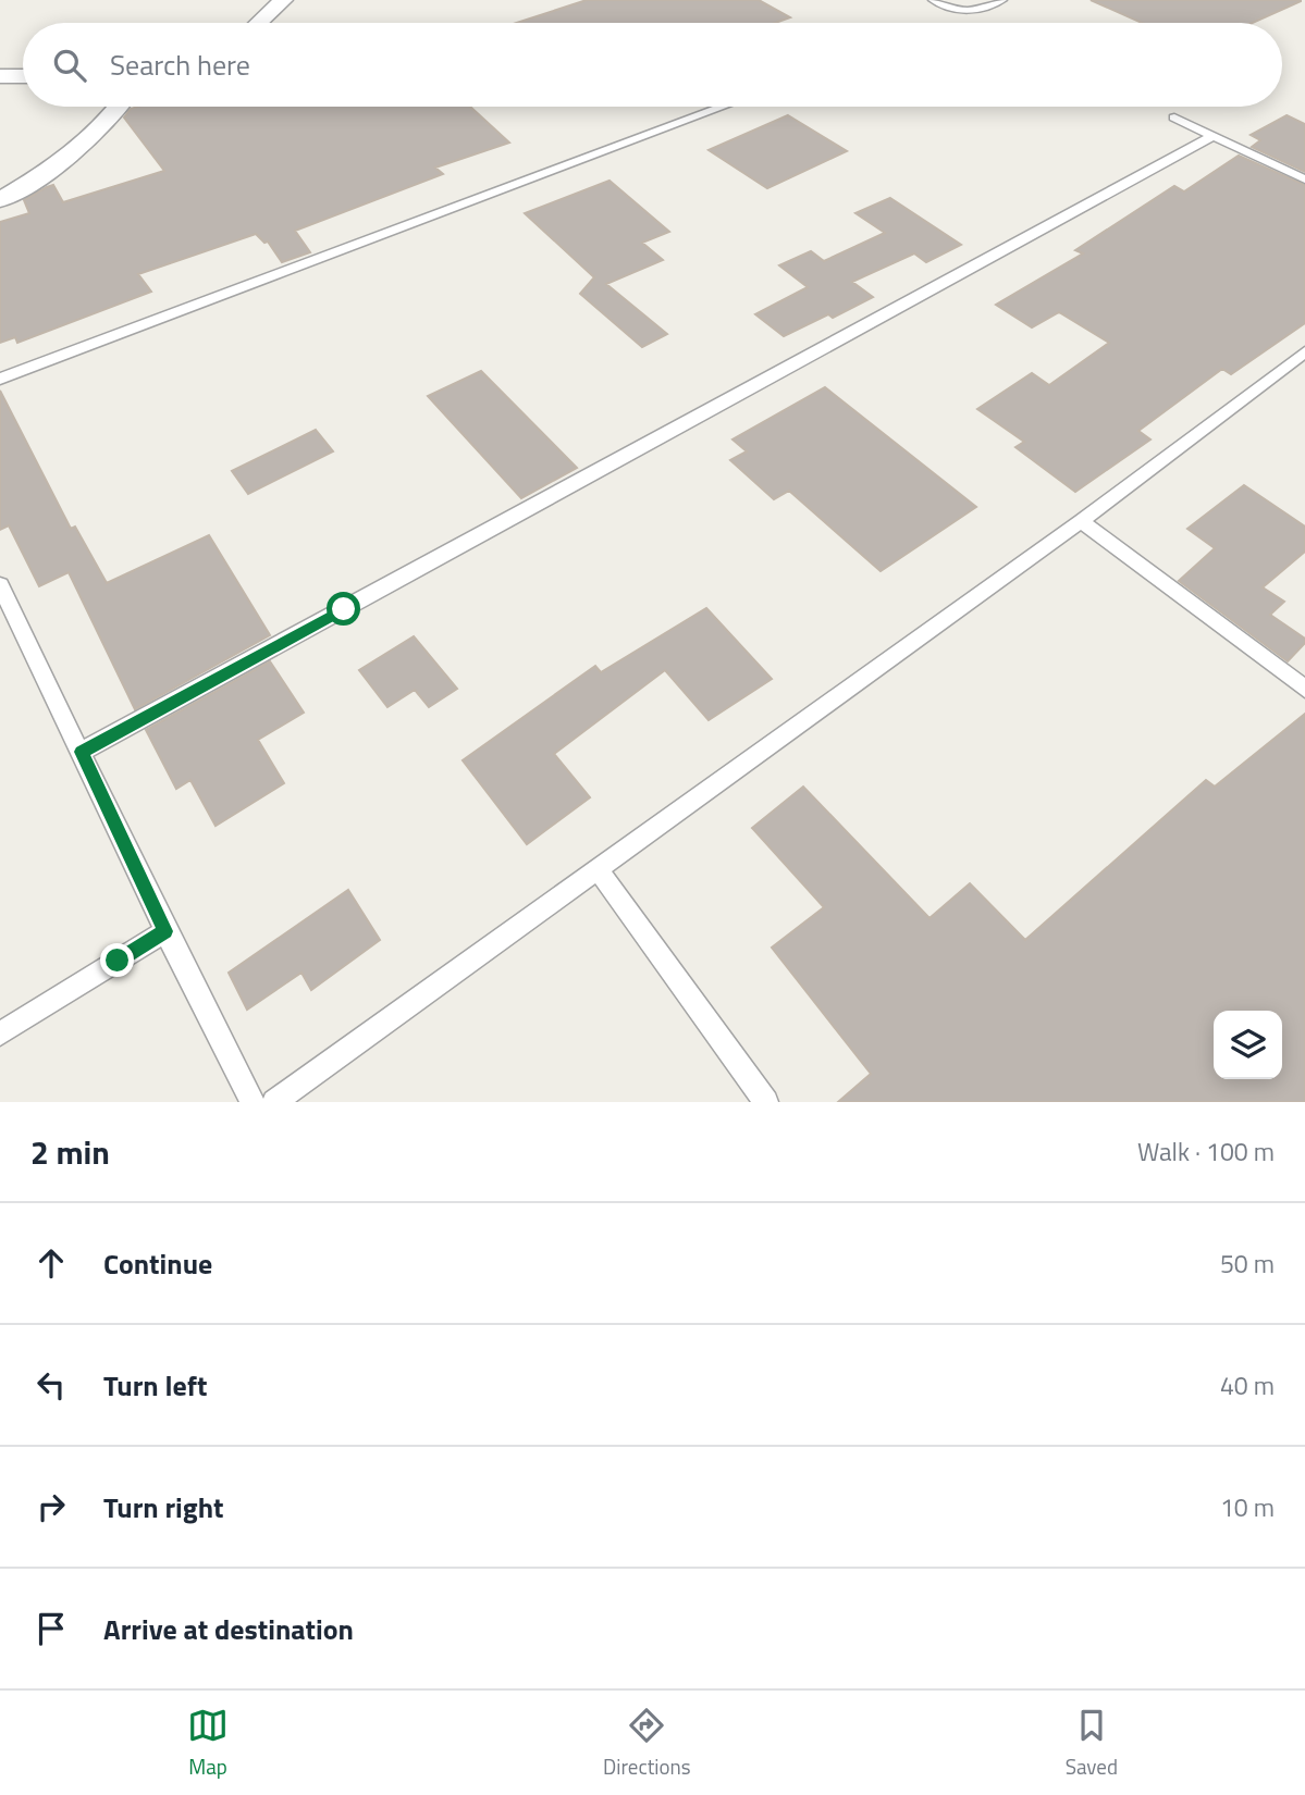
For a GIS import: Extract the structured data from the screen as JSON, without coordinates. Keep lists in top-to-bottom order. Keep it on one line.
{"page":{"search":"Search here","heading":["2 min","Walk · 100 m"],"list":[["Continue","50 m"],["Turn left","40 m"],["Turn right","10 m"],"Arrive at destination"],"nav":["Map","Directions","Saved"]}}
